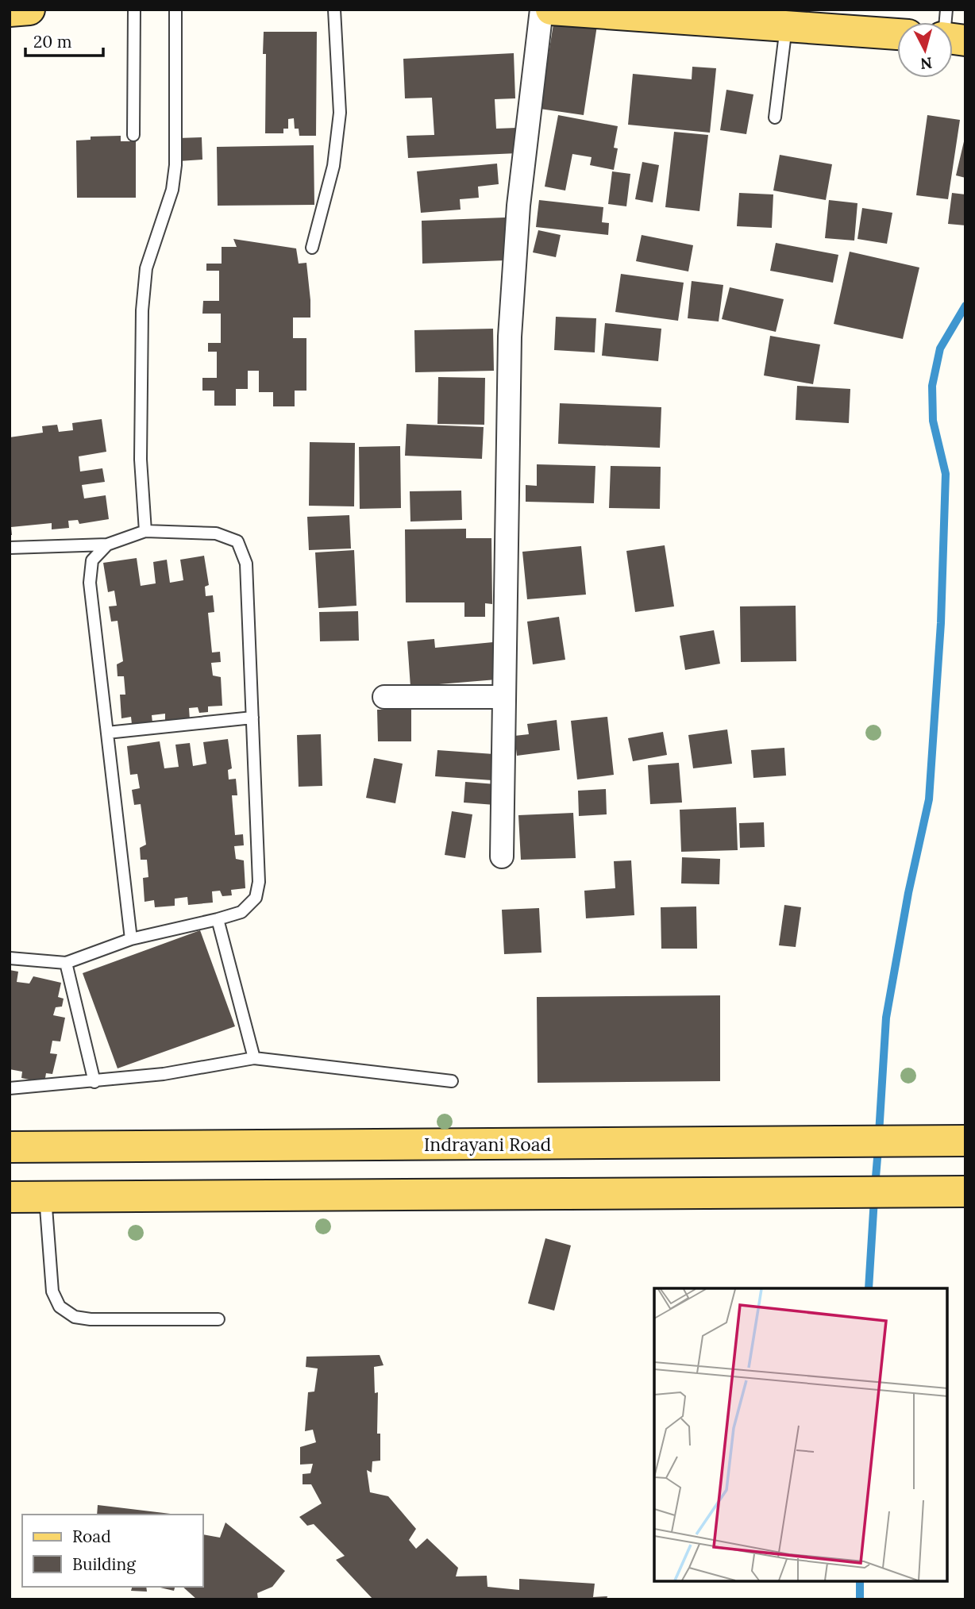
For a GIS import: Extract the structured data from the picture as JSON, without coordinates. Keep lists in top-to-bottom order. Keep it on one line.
{"streets":{"main road":["Indrayani Road"]},"legend":["Road","Building"],"scale_bar":"20 m","north":"bottom"}
